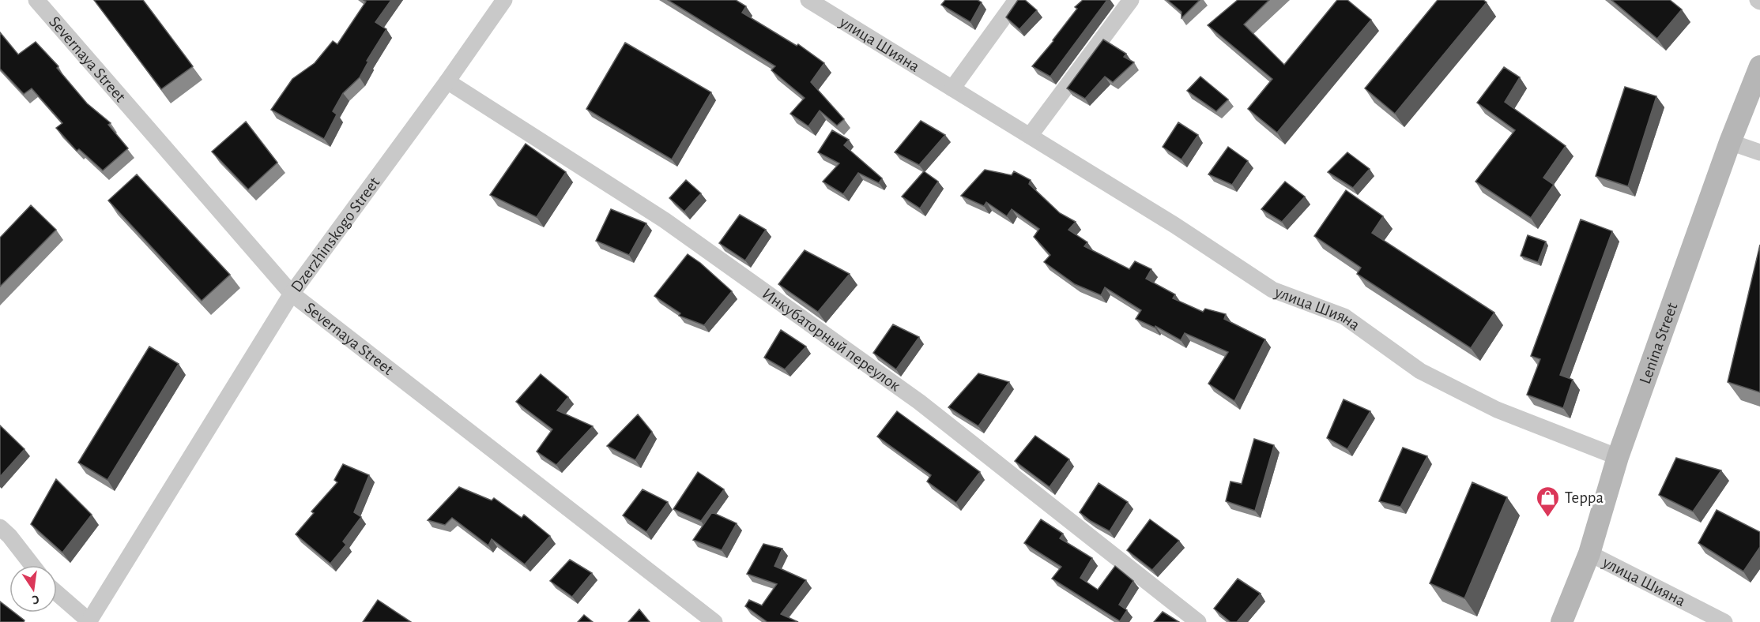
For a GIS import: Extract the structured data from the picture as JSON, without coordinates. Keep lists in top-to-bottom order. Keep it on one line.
{"streets":{"main road":["Lenina Street"],"street":["улица Шияна","Severnaya Street","Dzerzhinskogo Street","Инкубаторный переулок"]},"crossings":[["улица Шияна","Lenina Street"],["Severnaya Street","Dzerzhinskogo Street"],["Dzerzhinskogo Street","Инкубаторный переулок"]],"places":{"shop":["Терра"]},"north":"bottom"}
